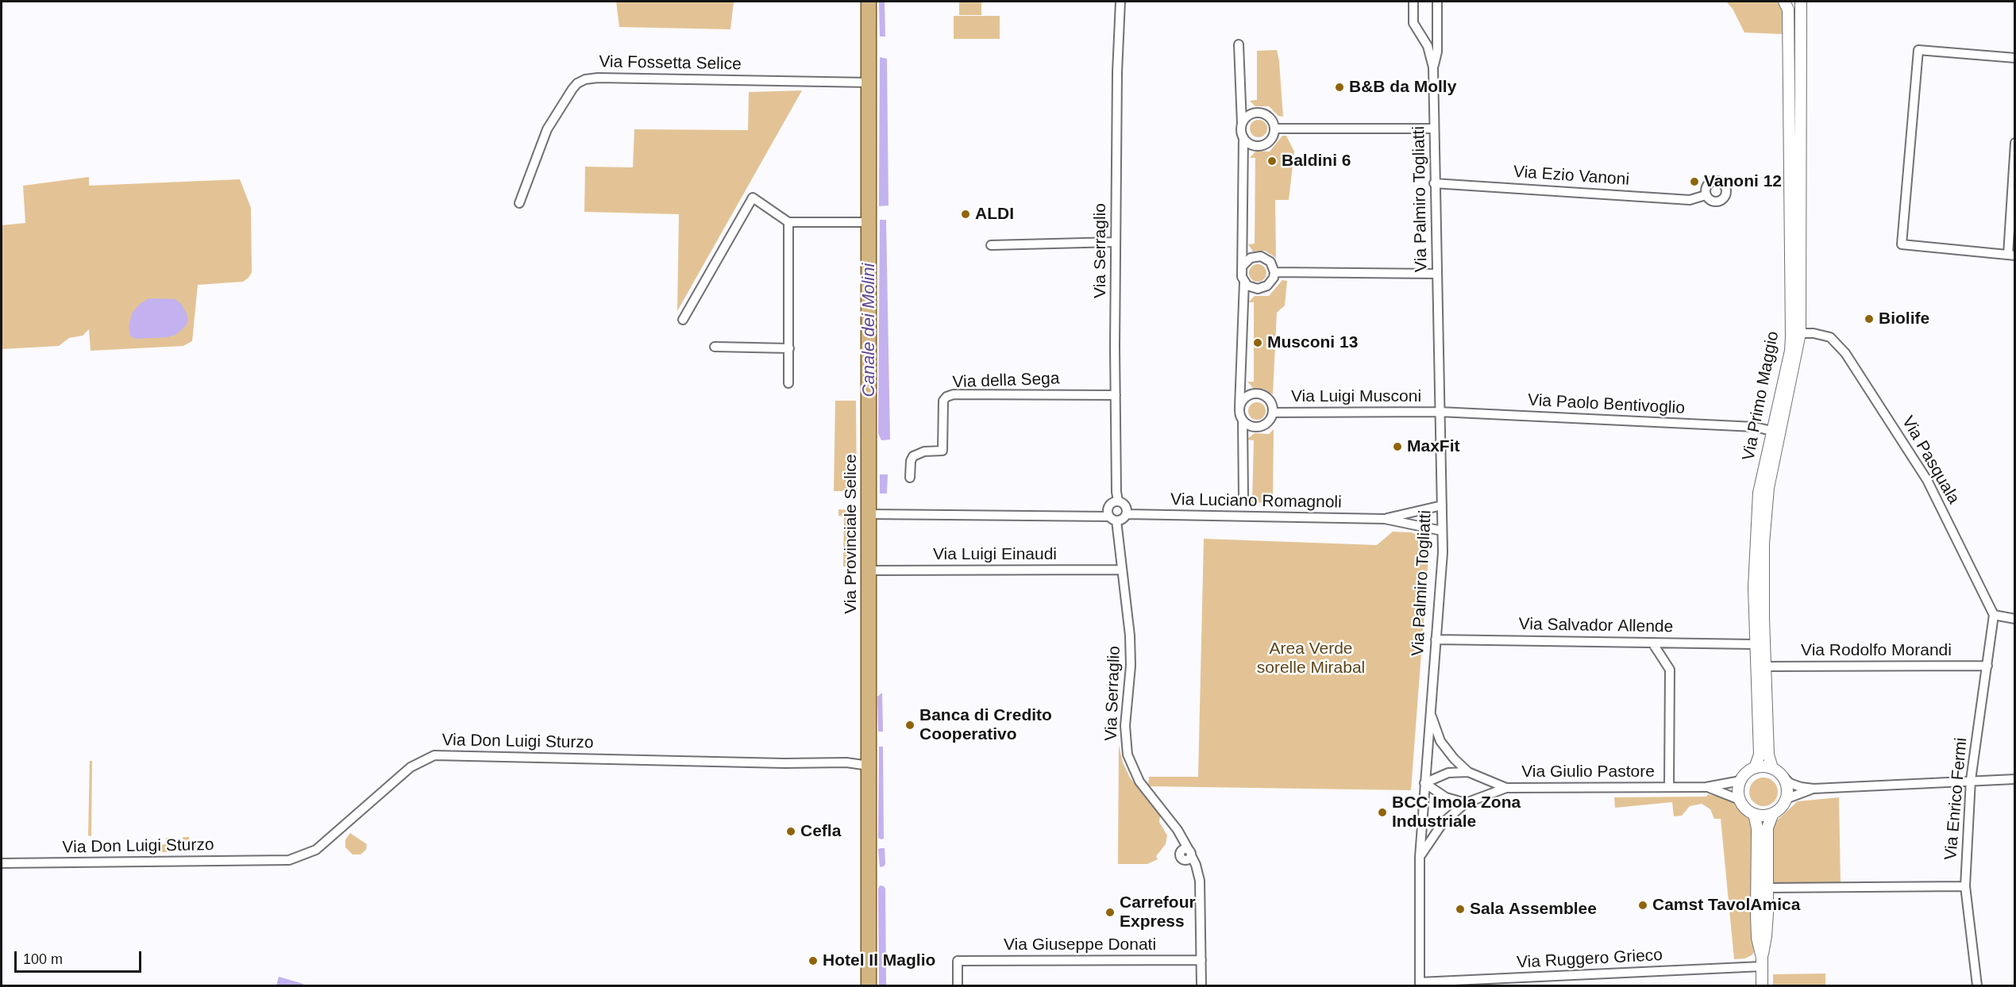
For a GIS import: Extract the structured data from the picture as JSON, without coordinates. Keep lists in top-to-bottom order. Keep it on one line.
{"streets":{"main road":["Via Provinciale Selice"],"street":["Via Fossetta Selice","Via Ezio Vanoni","Via Palmiro Togliatti","Via Serraglio","Via della Sega","Via Primo Maggio","Via Luigi Musconi","Via Paolo Bentivoglio","Via Pasquala","Via Luciano Romagnoli","Via Luigi Einaudi","Via Salvador Allende","Via Rodolfo Morandi","Via Don Luigi Sturzo","Via Giulio Pastore","Via Enrico Fermi","Via Giuseppe Donati","Via Ruggero Grieco"]},"crossings":[["Via Fossetta Selice","Via Provinciale Selice"],["Via Ezio Vanoni","Via Palmiro Togliatti"],["Via Palmiro Togliatti","Via Luigi Musconi"],["Via Palmiro Togliatti","Via Paolo Bentivoglio"],["Via Palmiro Togliatti","Via Luciano Romagnoli"],["Via Palmiro Togliatti","Via Salvador Allende"],["Via Palmiro Togliatti","Via Giulio Pastore"],["Via Palmiro Togliatti","Via Ruggero Grieco"],["Via Serraglio","Via della Sega"],["Via Serraglio","Via Luciano Romagnoli"],["Via Serraglio","Via Luigi Einaudi"],["Via Serraglio","Via Giuseppe Donati"],["Via Primo Maggio","Via Paolo Bentivoglio"],["Via Primo Maggio","Via Pasquala"],["Via Primo Maggio","Via Salvador Allende"],["Via Primo Maggio","Via Rodolfo Morandi"],["Via Primo Maggio","Via Giulio Pastore"],["Via Luigi Musconi","Via Paolo Bentivoglio"],["Via Pasquala","Via Enrico Fermi"],["Via Provinciale Selice","Via Luigi Einaudi"],["Via Provinciale Selice","Via Don Luigi Sturzo"],["Via Salvador Allende","Via Giulio Pastore"],["Via Rodolfo Morandi","Via Enrico Fermi"]],"water":["Canale dei Molini"],"parks":["Area Verde sorelle Mirabal"],"places":["B&B da Molly","Baldini 6","Vanoni 12","ALDI","Biolife","Musconi 13","MaxFit","Banca di Credito Cooperativo","BCC Imola Zona Industriale","Cefla","Camst TavolAmica","Sala Assemblee","Carrefour Express","Hotel Il Maglio"],"scale_bar":"100 m"}
